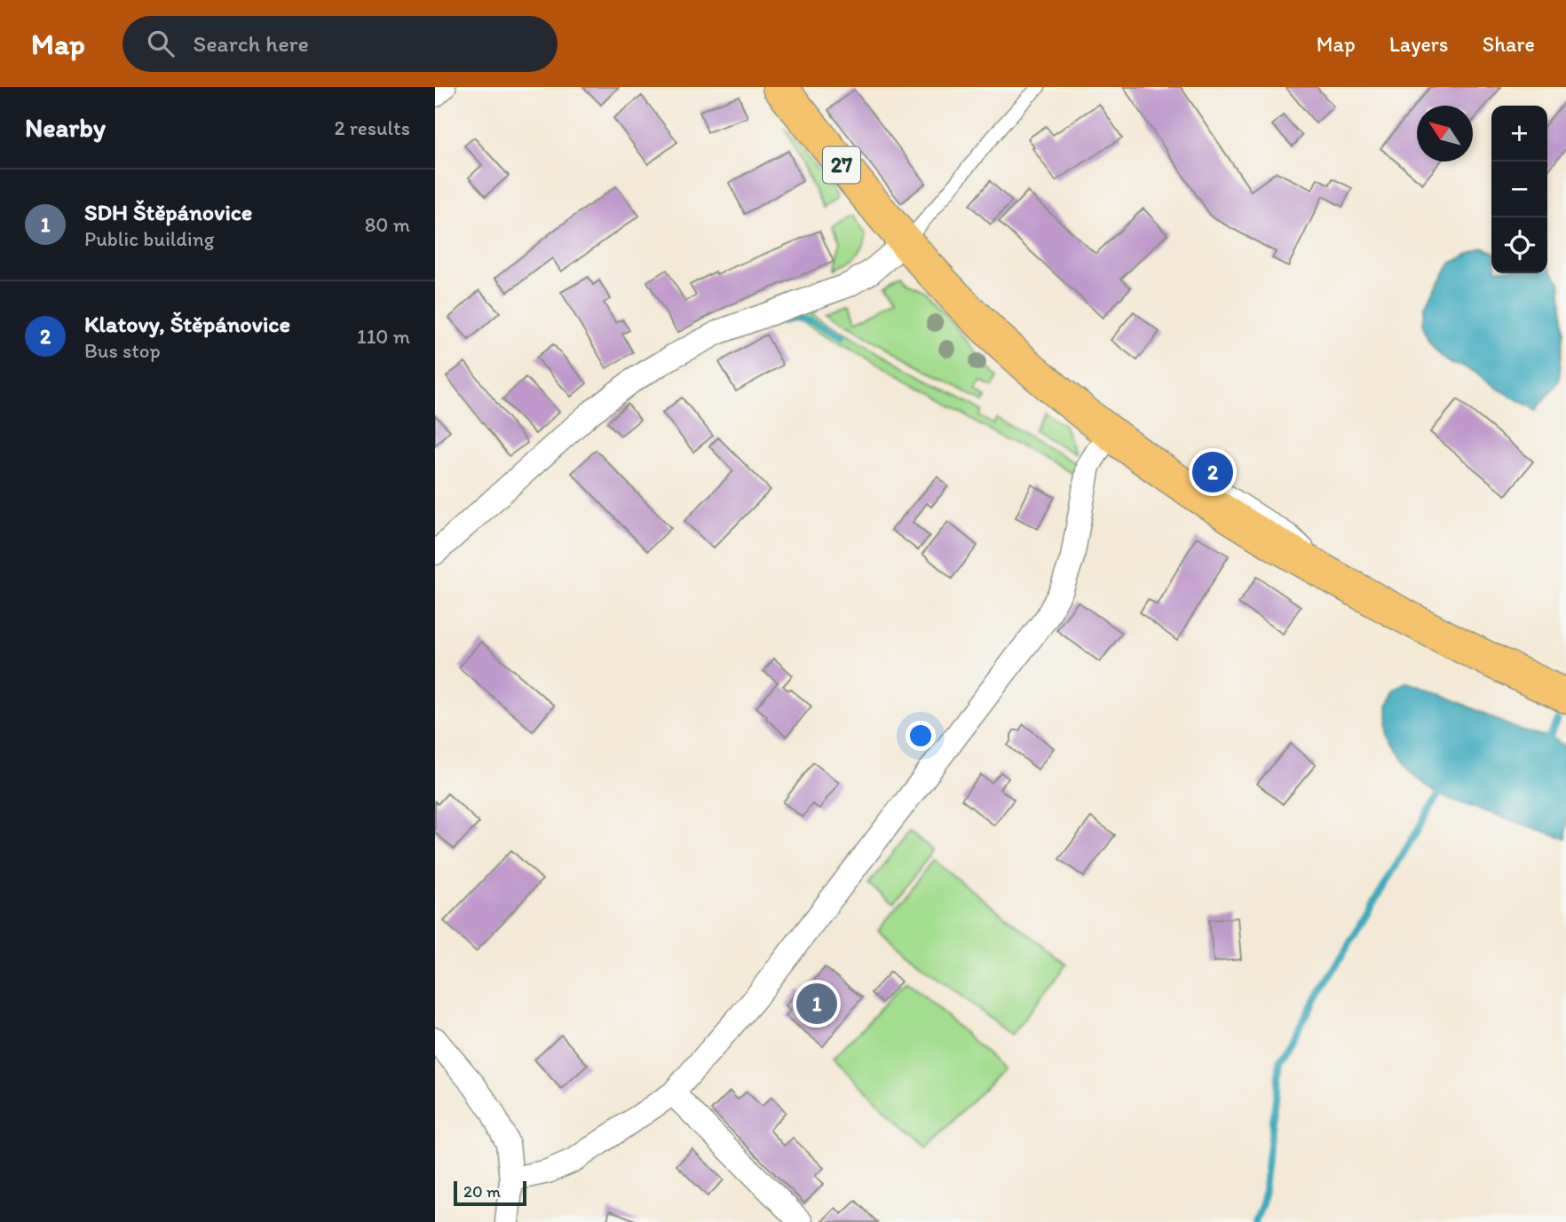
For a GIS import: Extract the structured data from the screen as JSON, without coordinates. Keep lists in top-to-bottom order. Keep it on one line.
{"streets":{"main road":["27"]},"scale_bar":"20 m","north":"top left","page":{"header":"Map","search":"Search here","nav":["Map","Layers","Share"],"heading":["Nearby","2 results"],"map_buttons":["+","−"],"list":[{"mark":"1","name":"SDH Štěpánovice","note":"Public building","value":"80 m"},{"mark":"2","name":"Klatovy, Štěpánovice","note":"Bus stop","value":"110 m"}],"pins":["2","1"],"scale":"20 m"}}
